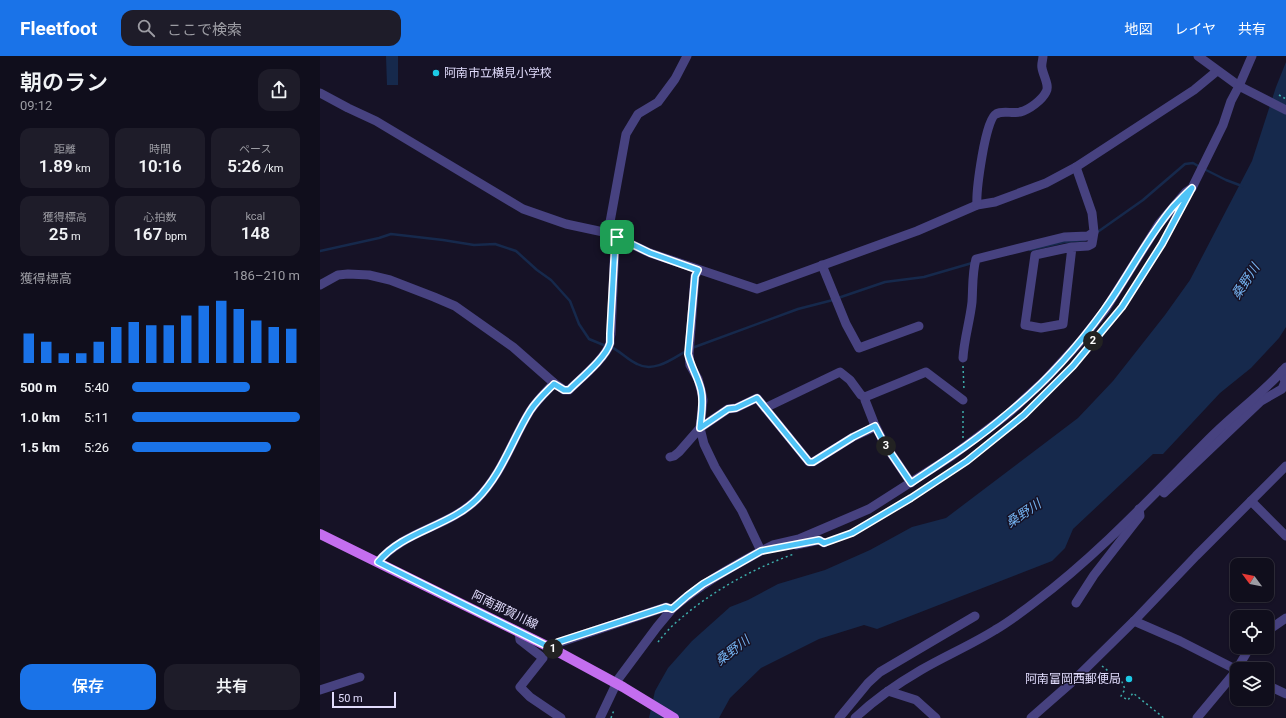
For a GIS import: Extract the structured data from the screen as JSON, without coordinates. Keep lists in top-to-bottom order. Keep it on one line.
{"streets":{"main road":["阿南那賀川線"]},"water":["桑野川"],"places":["阿南市立横見小学校","阿南富岡西郵便局"],"scale_bar":"50 m","north":"top left","page":{"header":"Fleetfoot","search":"ここで検索","nav":["地図","レイヤ","共有"],"heading":["朝のラン","09:12"],"stats":[["距離","1.89 km"],["時間","10:16"],["ペース","5:26 /km"],["獲得標高","25 m"],["心拍数","167 bpm"],["kcal","148"]],"chart":["獲得標高","186–210 m"],"pins":["2","3","1"],"list":[{"name":"500 m","note":"5:40"},{"name":"1.0 km","note":"5:11"},{"name":"1.5 km","note":"5:26"}],"buttons":["保存","共有"],"scale":"50 m"}}
